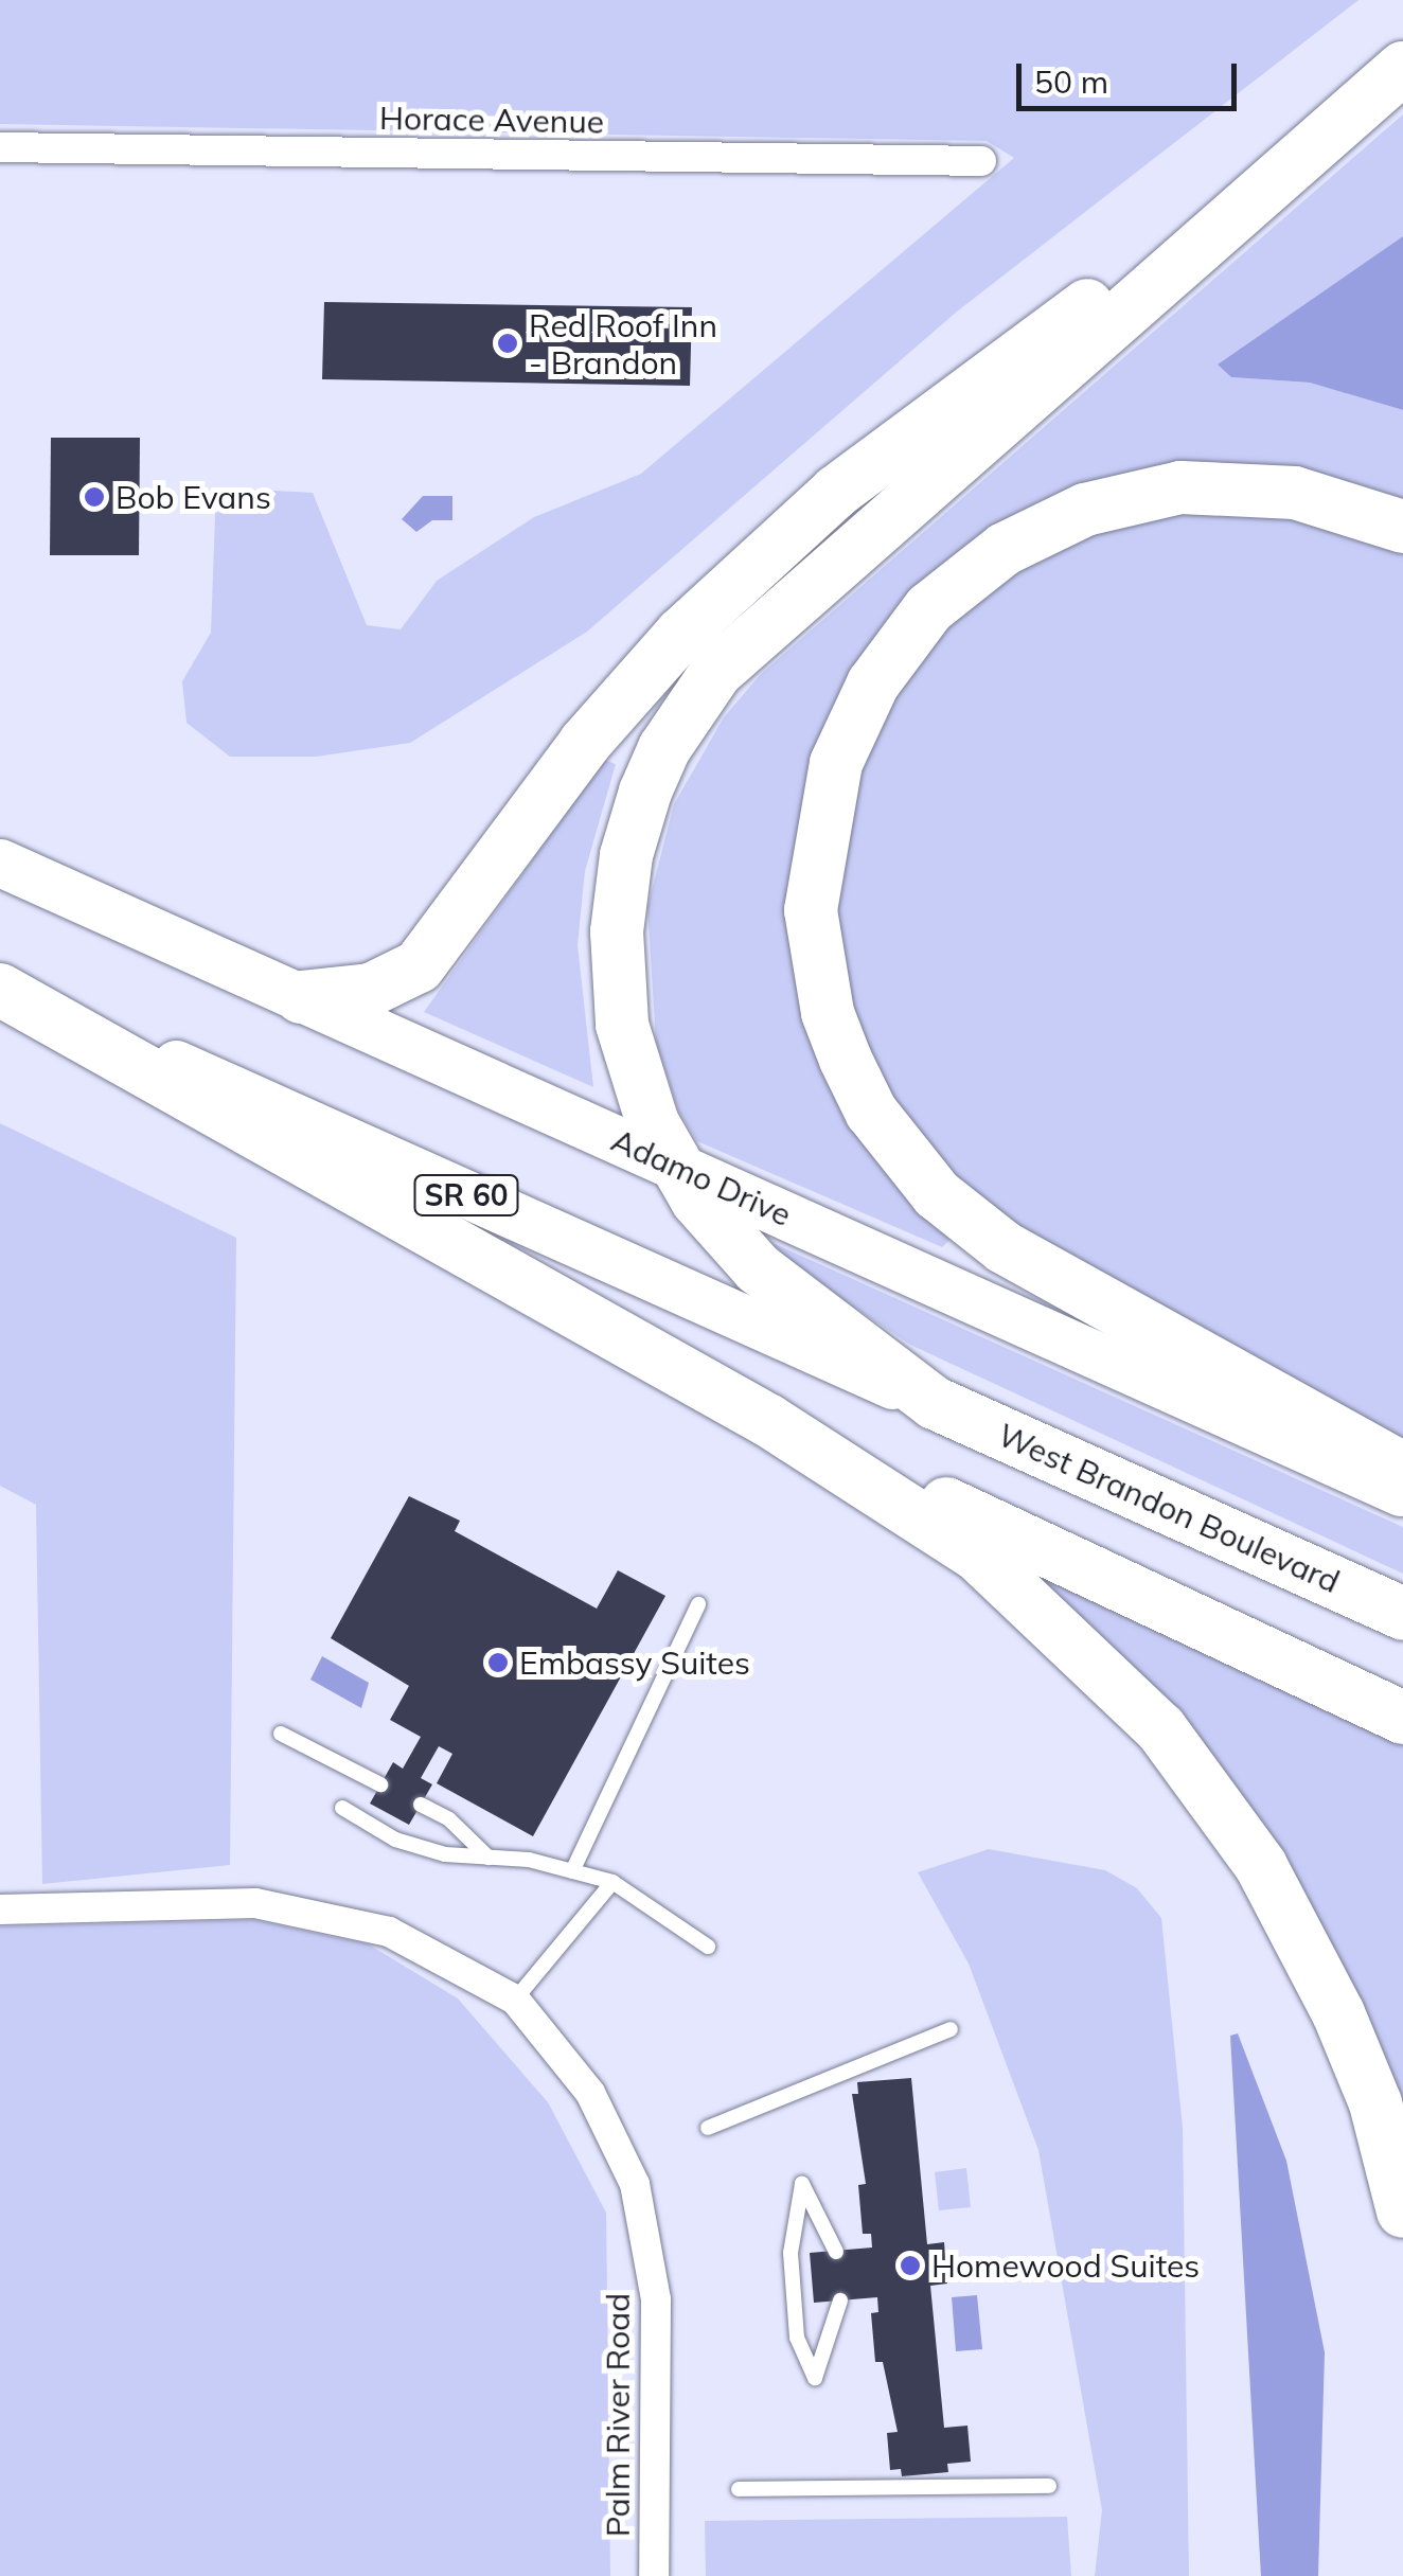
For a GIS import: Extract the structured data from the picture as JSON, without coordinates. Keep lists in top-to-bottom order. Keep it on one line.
{"streets":{"highway":["SR 60","West Brandon Boulevard"],"main road":["Adamo Drive"],"street":["Horace Avenue","Palm River Road"]},"crossings":[["Adamo Drive","West Brandon Boulevard"],["SR 60","West Brandon Boulevard"]],"places":["Red Roof Inn - Brandon","Bob Evans","Embassy Suites","Homewood Suites"],"scale_bar":"50 m"}
